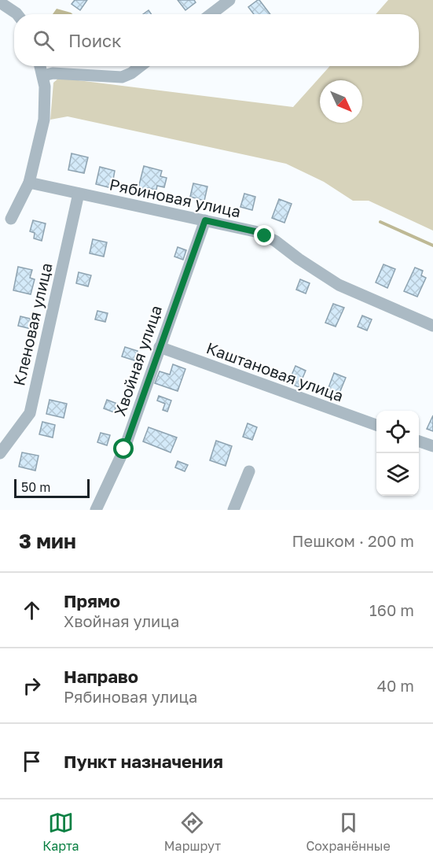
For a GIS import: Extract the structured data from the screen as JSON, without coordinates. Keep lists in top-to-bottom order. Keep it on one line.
{"streets":{"street":["Рябиновая улица","Кленовая улица","Хвойная улица","Каштановая улица"]},"crossings":[["Рябиновая улица","Кленовая улица"],["Рябиновая улица","Хвойная улица"],["Хвойная улица","Каштановая улица"]],"scale_bar":"50 m","north":"bottom right","page":{"search":"Поиск","scale":"50 m","heading":["3 мин","Пешком · 200 m"],"list":[["Прямо","Хвойная улица","160 m"],["Направо","Рябиновая улица","40 m"],"Пункт назначения"],"nav":["Карта","Маршрут","Сохранённые"]}}
